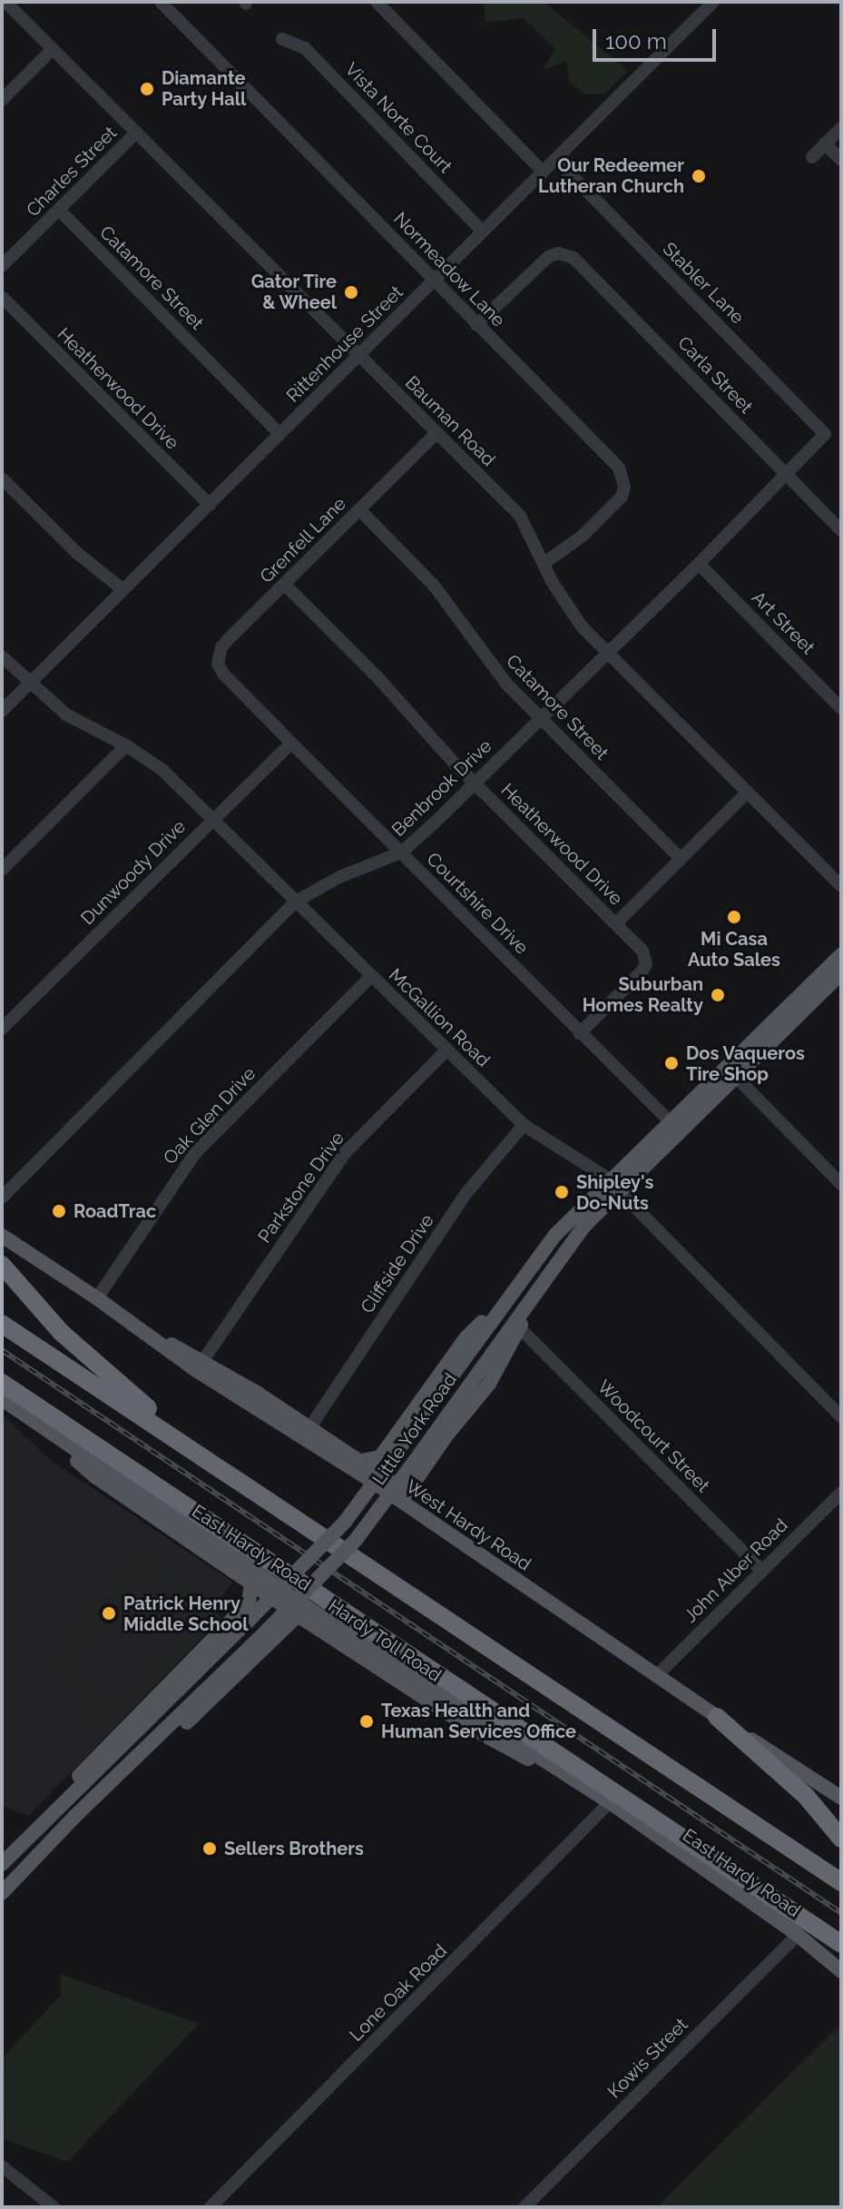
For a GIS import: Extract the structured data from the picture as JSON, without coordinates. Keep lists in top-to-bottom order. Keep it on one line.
{"streets":{"highway":["Hardy Toll Road"],"main road":["Little York Road","West Hardy Road","East Hardy Road"],"street":["Vista Norte Court","Charles Street","Normeadow Lane","Catamore Street","Stabler Lane","Rittenhouse Street","Carla Street","Heatherwood Drive","Bauman Road","Grenfell Lane","Art Street","Benbrook Drive","Dunwoody Drive","Courtshire Drive","McGallion Road","Oak Glen Drive","Parkstone Drive","Cliffside Drive","Woodcourt Street","John Alber Road","Lone Oak Road","Kowis Street"]},"crossings":[["Vista Norte Court","Rittenhouse Street"],["Charles Street","Catamore Street"],["Charles Street","Bauman Road"],["Normeadow Lane","Rittenhouse Street"],["Normeadow Lane","Carla Street"],["Normeadow Lane","Bauman Road"],["Catamore Street","Rittenhouse Street"],["Catamore Street","Grenfell Lane"],["Catamore Street","Benbrook Drive"],["Stabler Lane","Rittenhouse Street"],["Stabler Lane","Benbrook Drive"],["Rittenhouse Street","Heatherwood Drive"],["Rittenhouse Street","Bauman Road"],["Rittenhouse Street","McGallion Road"],["Carla Street","Benbrook Drive"],["Heatherwood Drive","Grenfell Lane"],["Heatherwood Drive","Benbrook Drive"],["Heatherwood Drive","Courtshire Drive"],["Bauman Road","Grenfell Lane"],["Bauman Road","Benbrook Drive"],["Grenfell Lane","Courtshire Drive"],["Art Street","Benbrook Drive"],["Benbrook Drive","Courtshire Drive"],["Benbrook Drive","McGallion Road"],["Dunwoody Drive","Courtshire Drive"],["Dunwoody Drive","McGallion Road"],["Courtshire Drive","Little York Road"],["McGallion Road","Oak Glen Drive"],["McGallion Road","Parkstone Drive"],["McGallion Road","Cliffside Drive"],["McGallion Road","Little York Road"],["Oak Glen Drive","West Hardy Road"],["Little York Road","West Hardy Road"],["Little York Road","East Hardy Road"],["Woodcourt Street","John Alber Road"],["West Hardy Road","John Alber Road"],["East Hardy Road","Lone Oak Road"],["East Hardy Road","Kowis Street"]],"places":["Diamante Party Hall","Our Redeemer Lutheran Church","Gator Tire & Wheel","Mi Casa Auto Sales","Suburban Homes Realty","Dos Vaqueros Tire Shop","Shipley's Do-Nuts","RoadTrac","Patrick Henry Middle School","Texas Health and Human Services Office","Sellers Brothers"],"scale_bar":"100 m"}
